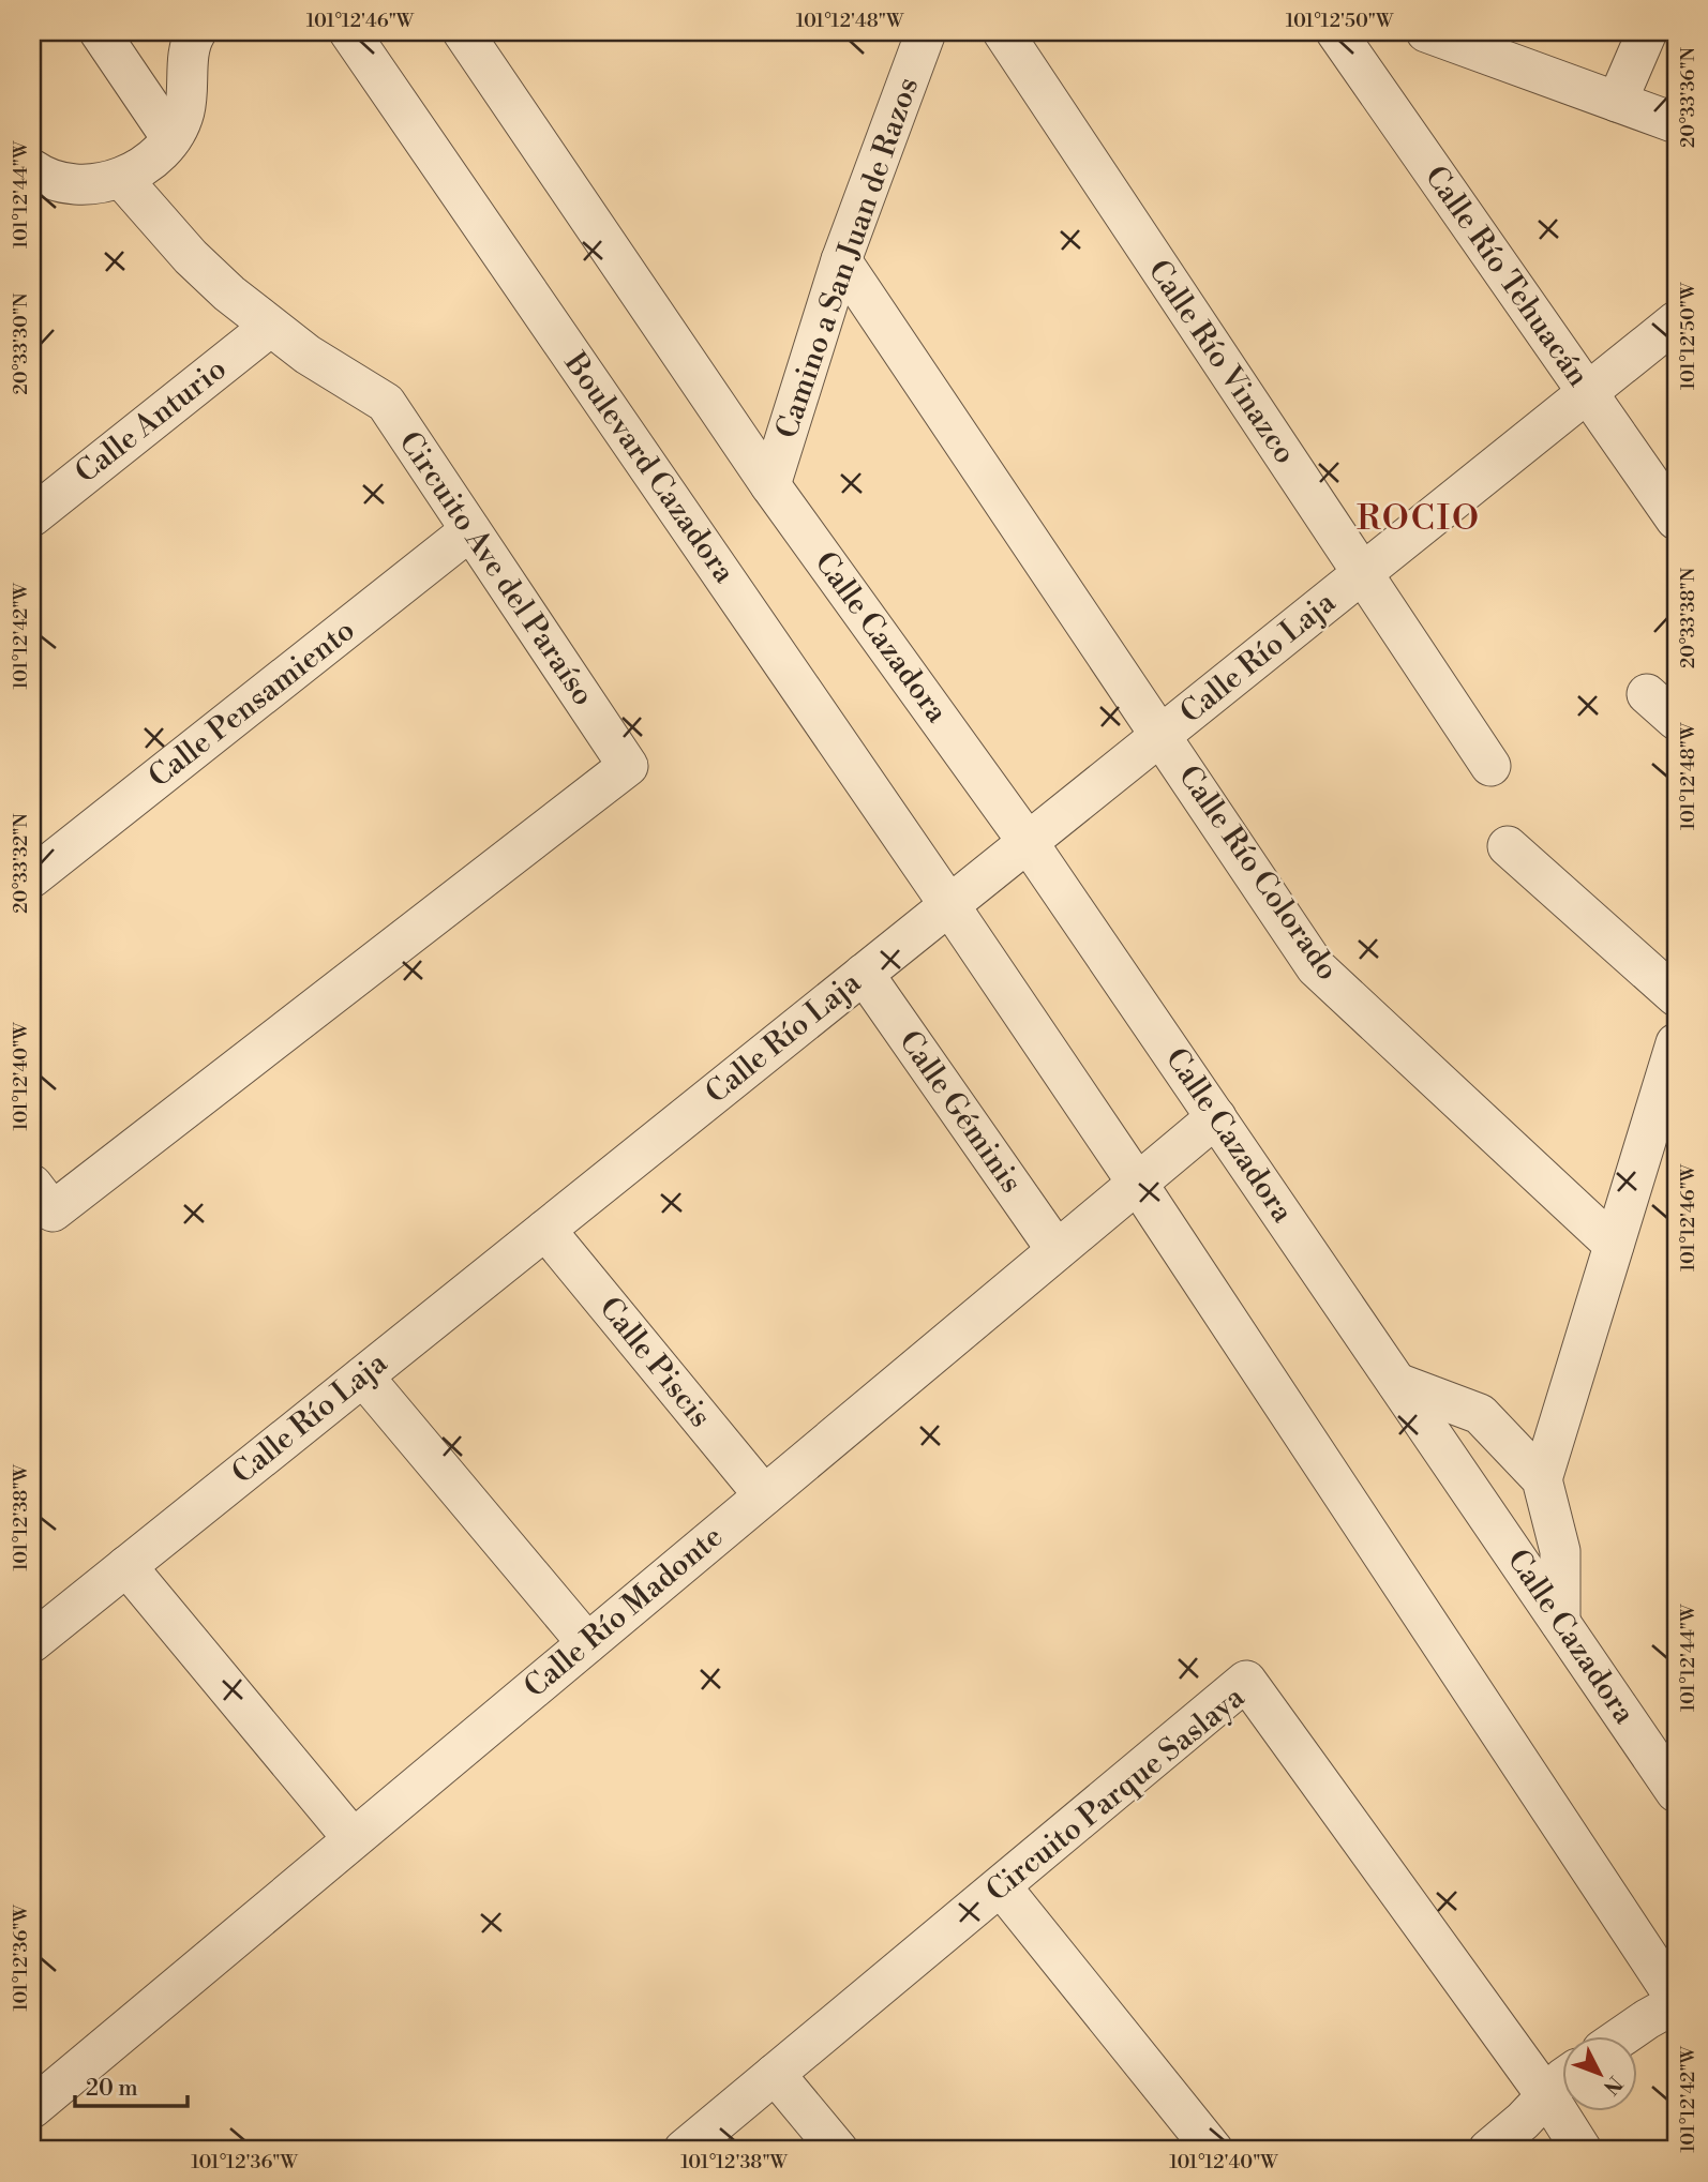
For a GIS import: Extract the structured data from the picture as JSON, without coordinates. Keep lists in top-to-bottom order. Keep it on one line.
{"streets":{"street":["Camino a San Juan de Razos","Calle Río Tehuacán","Calle Río Vinazco","Calle Anturio","Boulevard Cazadora","Circuito Ave del Paraíso","Calle Cazadora","Calle Río Laja","Calle Pensamiento","Calle Río Colorado","Calle Géminis","Calle Piscis","Calle Río Madonte","Circuito Parque Saslaya"]},"crossings":[["Camino a San Juan de Razos","Calle Cazadora"],["Camino a San Juan de Razos","Calle Río Colorado"],["Calle Río Tehuacán","Calle Río Laja"],["Calle Río Vinazco","Calle Río Laja"],["Calle Anturio","Circuito Ave del Paraíso"],["Boulevard Cazadora","Calle Río Laja"],["Circuito Ave del Paraíso","Calle Pensamiento"],["Calle Cazadora","Calle Río Laja"],["Calle Cazadora","Calle Río Madonte"],["Calle Río Laja","Calle Río Colorado"],["Calle Río Laja","Calle Géminis"],["Calle Río Laja","Calle Piscis"],["Calle Géminis","Calle Río Madonte"],["Calle Piscis","Calle Río Madonte"]],"districts":["ROCIO"],"scale_bar":"20 m","north":"bottom right","coordinates":["101°12'46\"W","101°12'48\"W","101°12'50\"W","20°33'36\"N","101°12'44\"W","20°33'30\"N","20°33'38\"N","101°12'42\"W","20°33'32\"N","101°12'40\"W","101°12'38\"W","101°12'36\"W"]}
